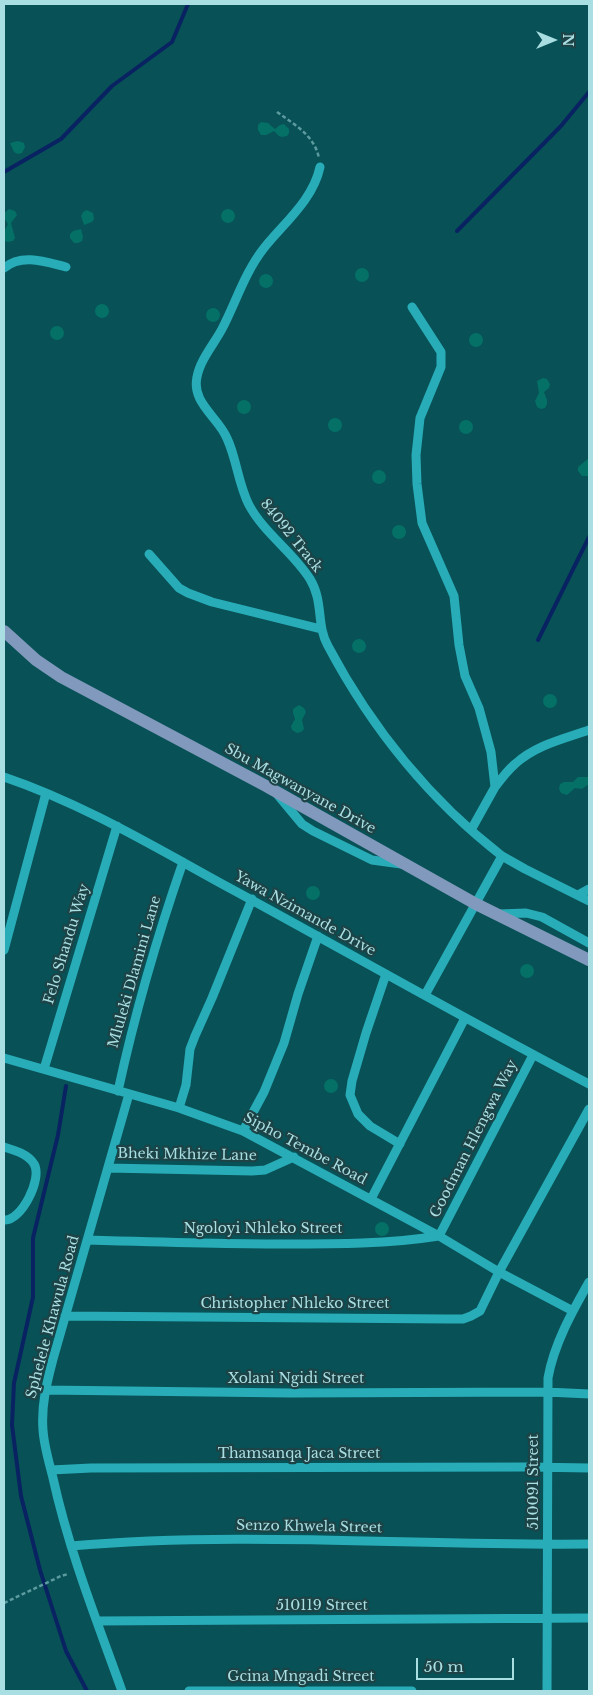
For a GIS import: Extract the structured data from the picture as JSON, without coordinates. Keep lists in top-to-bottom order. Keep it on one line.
{"streets":{"main road":["Sbu Magwanyane Drive"],"street":["84092 Track","Yawa Nzimande Drive","Felo Shandu Way","Mluleki Dlamini Lane","Goodman Hlengwa Way","Sipho Tembe Road","Bheki Mkhize Lane","Ngoloyi Nhleko Street","Christopher Nhleko Street","Sphelele Khawula Road","Xolani Ngidi Street","Thamsanqa Jaca Street","510091 Street","Senzo Khwela Street","510119 Street","Gcina Mngadi Street"]},"crossings":[["Yawa Nzimande Drive","Felo Shandu Way"],["Yawa Nzimande Drive","Mluleki Dlamini Lane"],["Yawa Nzimande Drive","Goodman Hlengwa Way"],["Felo Shandu Way","Sipho Tembe Road"],["Mluleki Dlamini Lane","Sipho Tembe Road"],["Goodman Hlengwa Way","Sipho Tembe Road"],["Goodman Hlengwa Way","Ngoloyi Nhleko Street"],["Sipho Tembe Road","Bheki Mkhize Lane"],["Sipho Tembe Road","Ngoloyi Nhleko Street"],["Sipho Tembe Road","Christopher Nhleko Street"],["Sipho Tembe Road","Sphelele Khawula Road"],["Sipho Tembe Road","510091 Street"],["Bheki Mkhize Lane","Sphelele Khawula Road"],["Ngoloyi Nhleko Street","Sphelele Khawula Road"],["Christopher Nhleko Street","Sphelele Khawula Road"],["Sphelele Khawula Road","Xolani Ngidi Street"],["Sphelele Khawula Road","Thamsanqa Jaca Street"],["Sphelele Khawula Road","Senzo Khwela Street"],["Sphelele Khawula Road","510119 Street"],["Xolani Ngidi Street","510091 Street"],["Thamsanqa Jaca Street","510091 Street"],["510091 Street","Senzo Khwela Street"],["510091 Street","510119 Street"]],"scale_bar":"50 m","north":"right"}
